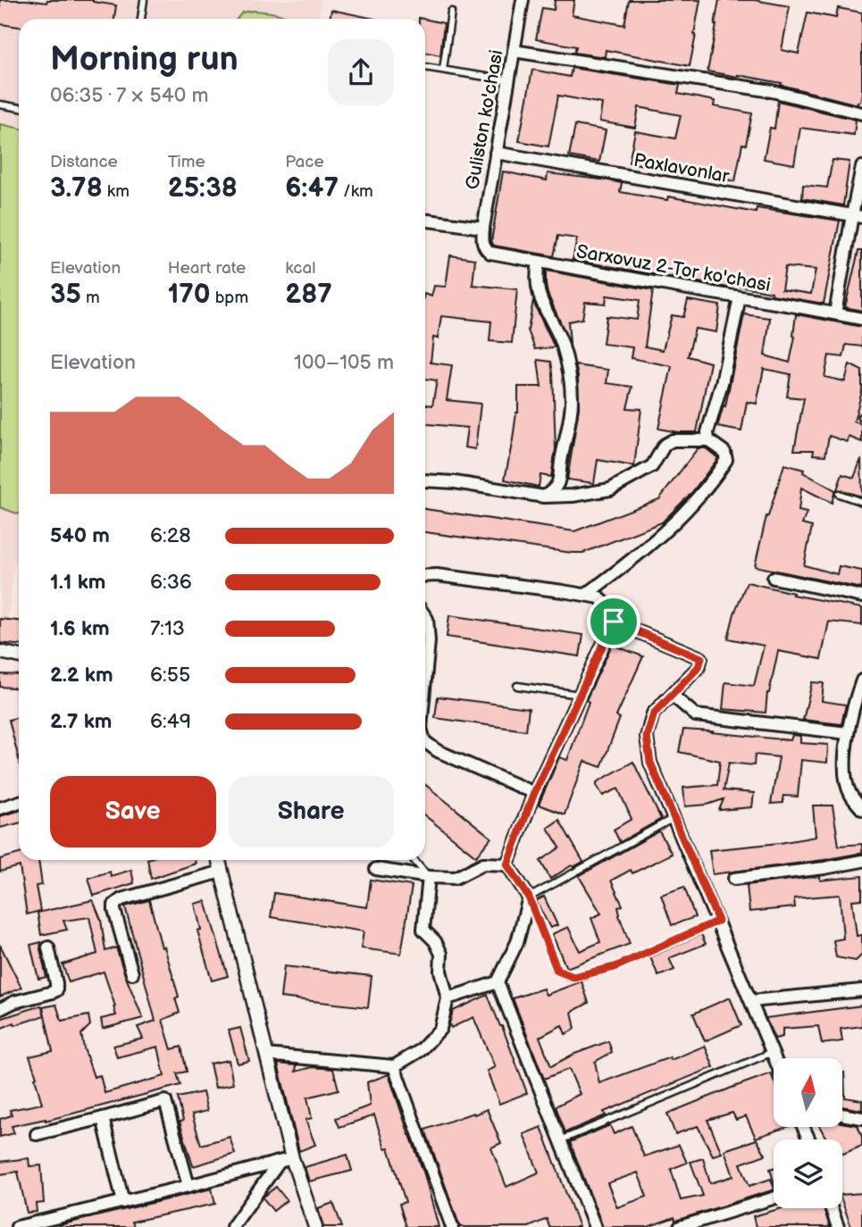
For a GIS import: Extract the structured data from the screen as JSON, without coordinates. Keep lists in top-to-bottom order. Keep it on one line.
{"streets":{"street":["Guliston ko'chasi","Paxlavonlar","Sarxovuz 2-Tor ko'chasi"]},"crossings":[["Guliston ko'chasi","Paxlavonlar"],["Guliston ko'chasi","Sarxovuz 2-Tor ko'chasi"]],"north":"top","page":{"heading":["Morning run","06:35 · 7 × 540 m"],"stats":[["Distance","3.78 km"],["Time","25:38"],["Pace","6:47 /km"],["Elevation","35 m"],["Heart rate","170 bpm"],["kcal","287"]],"chart":["Elevation","100–105 m"],"list":[{"name":"540 m","note":"6:28"},{"name":"1.1 km","note":"6:36"},{"name":"1.6 km","note":"7:13"},{"name":"2.2 km","note":"6:55"},{"name":"2.7 km","note":"6:49"}],"buttons":["Save","Share"]}}
